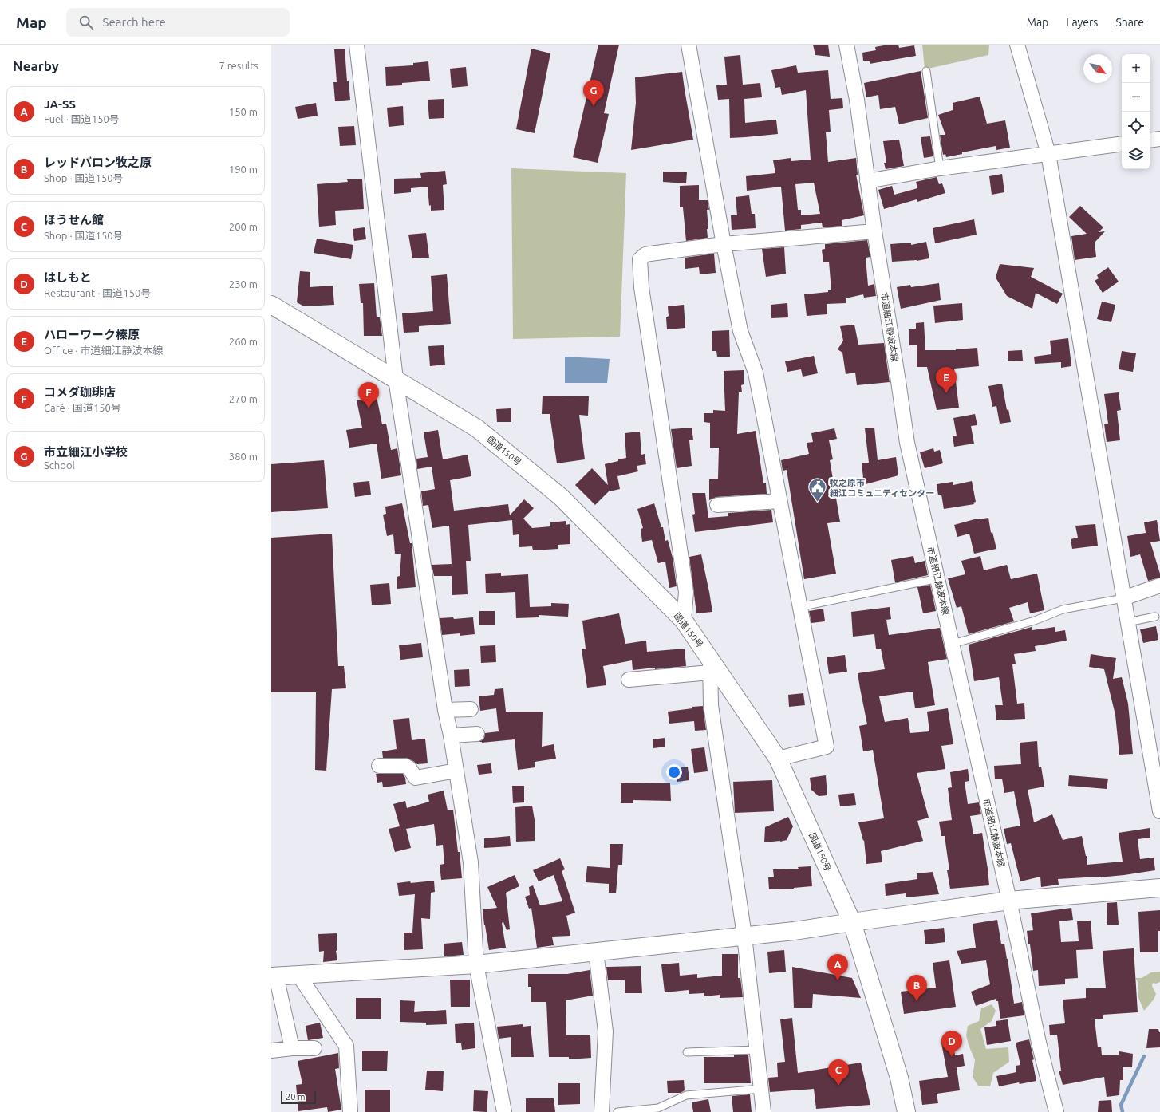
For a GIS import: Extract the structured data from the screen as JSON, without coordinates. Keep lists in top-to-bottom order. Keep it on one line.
{"streets":{"main road":["国道150号"],"street":["市道細江静波本線"]},"places":{"public building":["牧之原市 細江コミュニティセンター"]},"scale_bar":"20 m","north":"bottom right","page":{"header":"Map","search":"Search here","nav":["Map","Layers","Share"],"heading":["Nearby","7 results"],"map_buttons":["+","−"],"pins":["G","E","F","A","B","D","C"],"list":[{"mark":"A","name":"JA-SS","note":"Fuel · 国道150号","value":"150 m"},{"mark":"B","name":"レッドバロン牧之原","note":"Shop · 国道150号","value":"190 m"},{"mark":"C","name":"ほうせん館","note":"Shop · 国道150号","value":"200 m"},{"mark":"D","name":"はしもと","note":"Restaurant · 国道150号","value":"230 m"},{"mark":"E","name":"ハローワーク榛原","note":"Office · 市道細江静波本線","value":"260 m"},{"mark":"F","name":"コメダ珈琲店","note":"Café · 国道150号","value":"270 m"},{"mark":"G","name":"市立細江小学校","note":"School","value":"380 m"}],"scale":"20 m"}}
